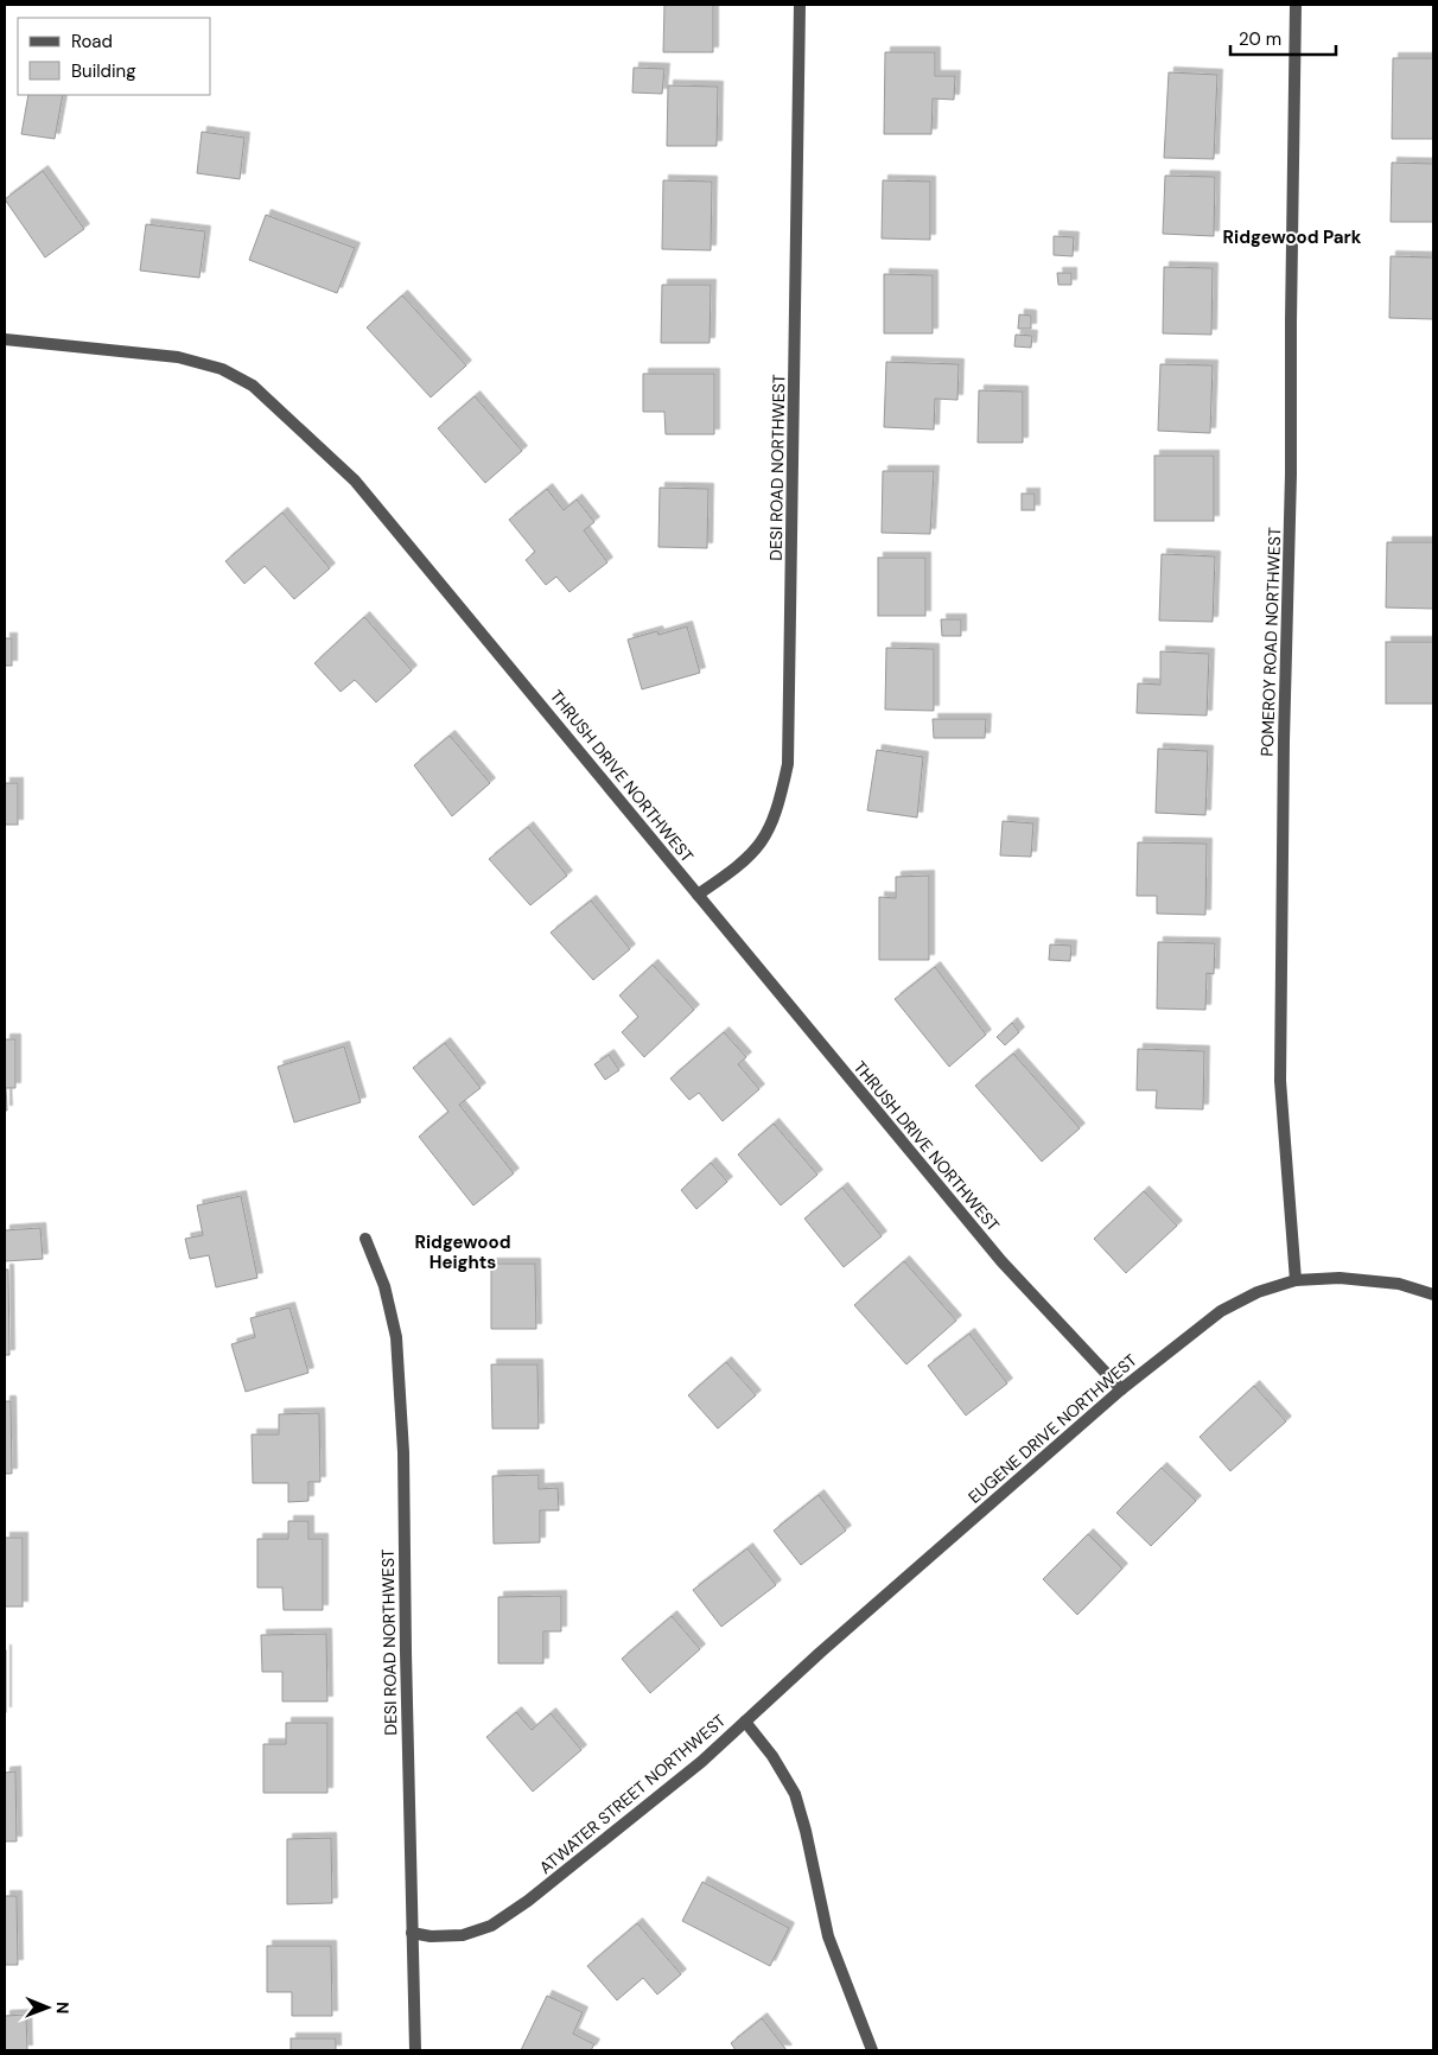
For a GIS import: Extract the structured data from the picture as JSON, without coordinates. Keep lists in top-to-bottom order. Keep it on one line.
{"streets":{"street":["DESI ROAD NORTHWEST","POMEROY ROAD NORTHWEST","THRUSH DRIVE NORTHWEST","EUGENE DRIVE NORTHWEST","ATWATER STREET NORTHWEST"]},"crossings":[["DESI ROAD NORTHWEST","THRUSH DRIVE NORTHWEST"],["DESI ROAD NORTHWEST","ATWATER STREET NORTHWEST"],["POMEROY ROAD NORTHWEST","EUGENE DRIVE NORTHWEST"],["THRUSH DRIVE NORTHWEST","EUGENE DRIVE NORTHWEST"],["EUGENE DRIVE NORTHWEST","ATWATER STREET NORTHWEST"]],"districts":["Ridgewood Park","Ridgewood Heights"],"legend":["Road","Building"],"scale_bar":"20 m","north":"right"}
